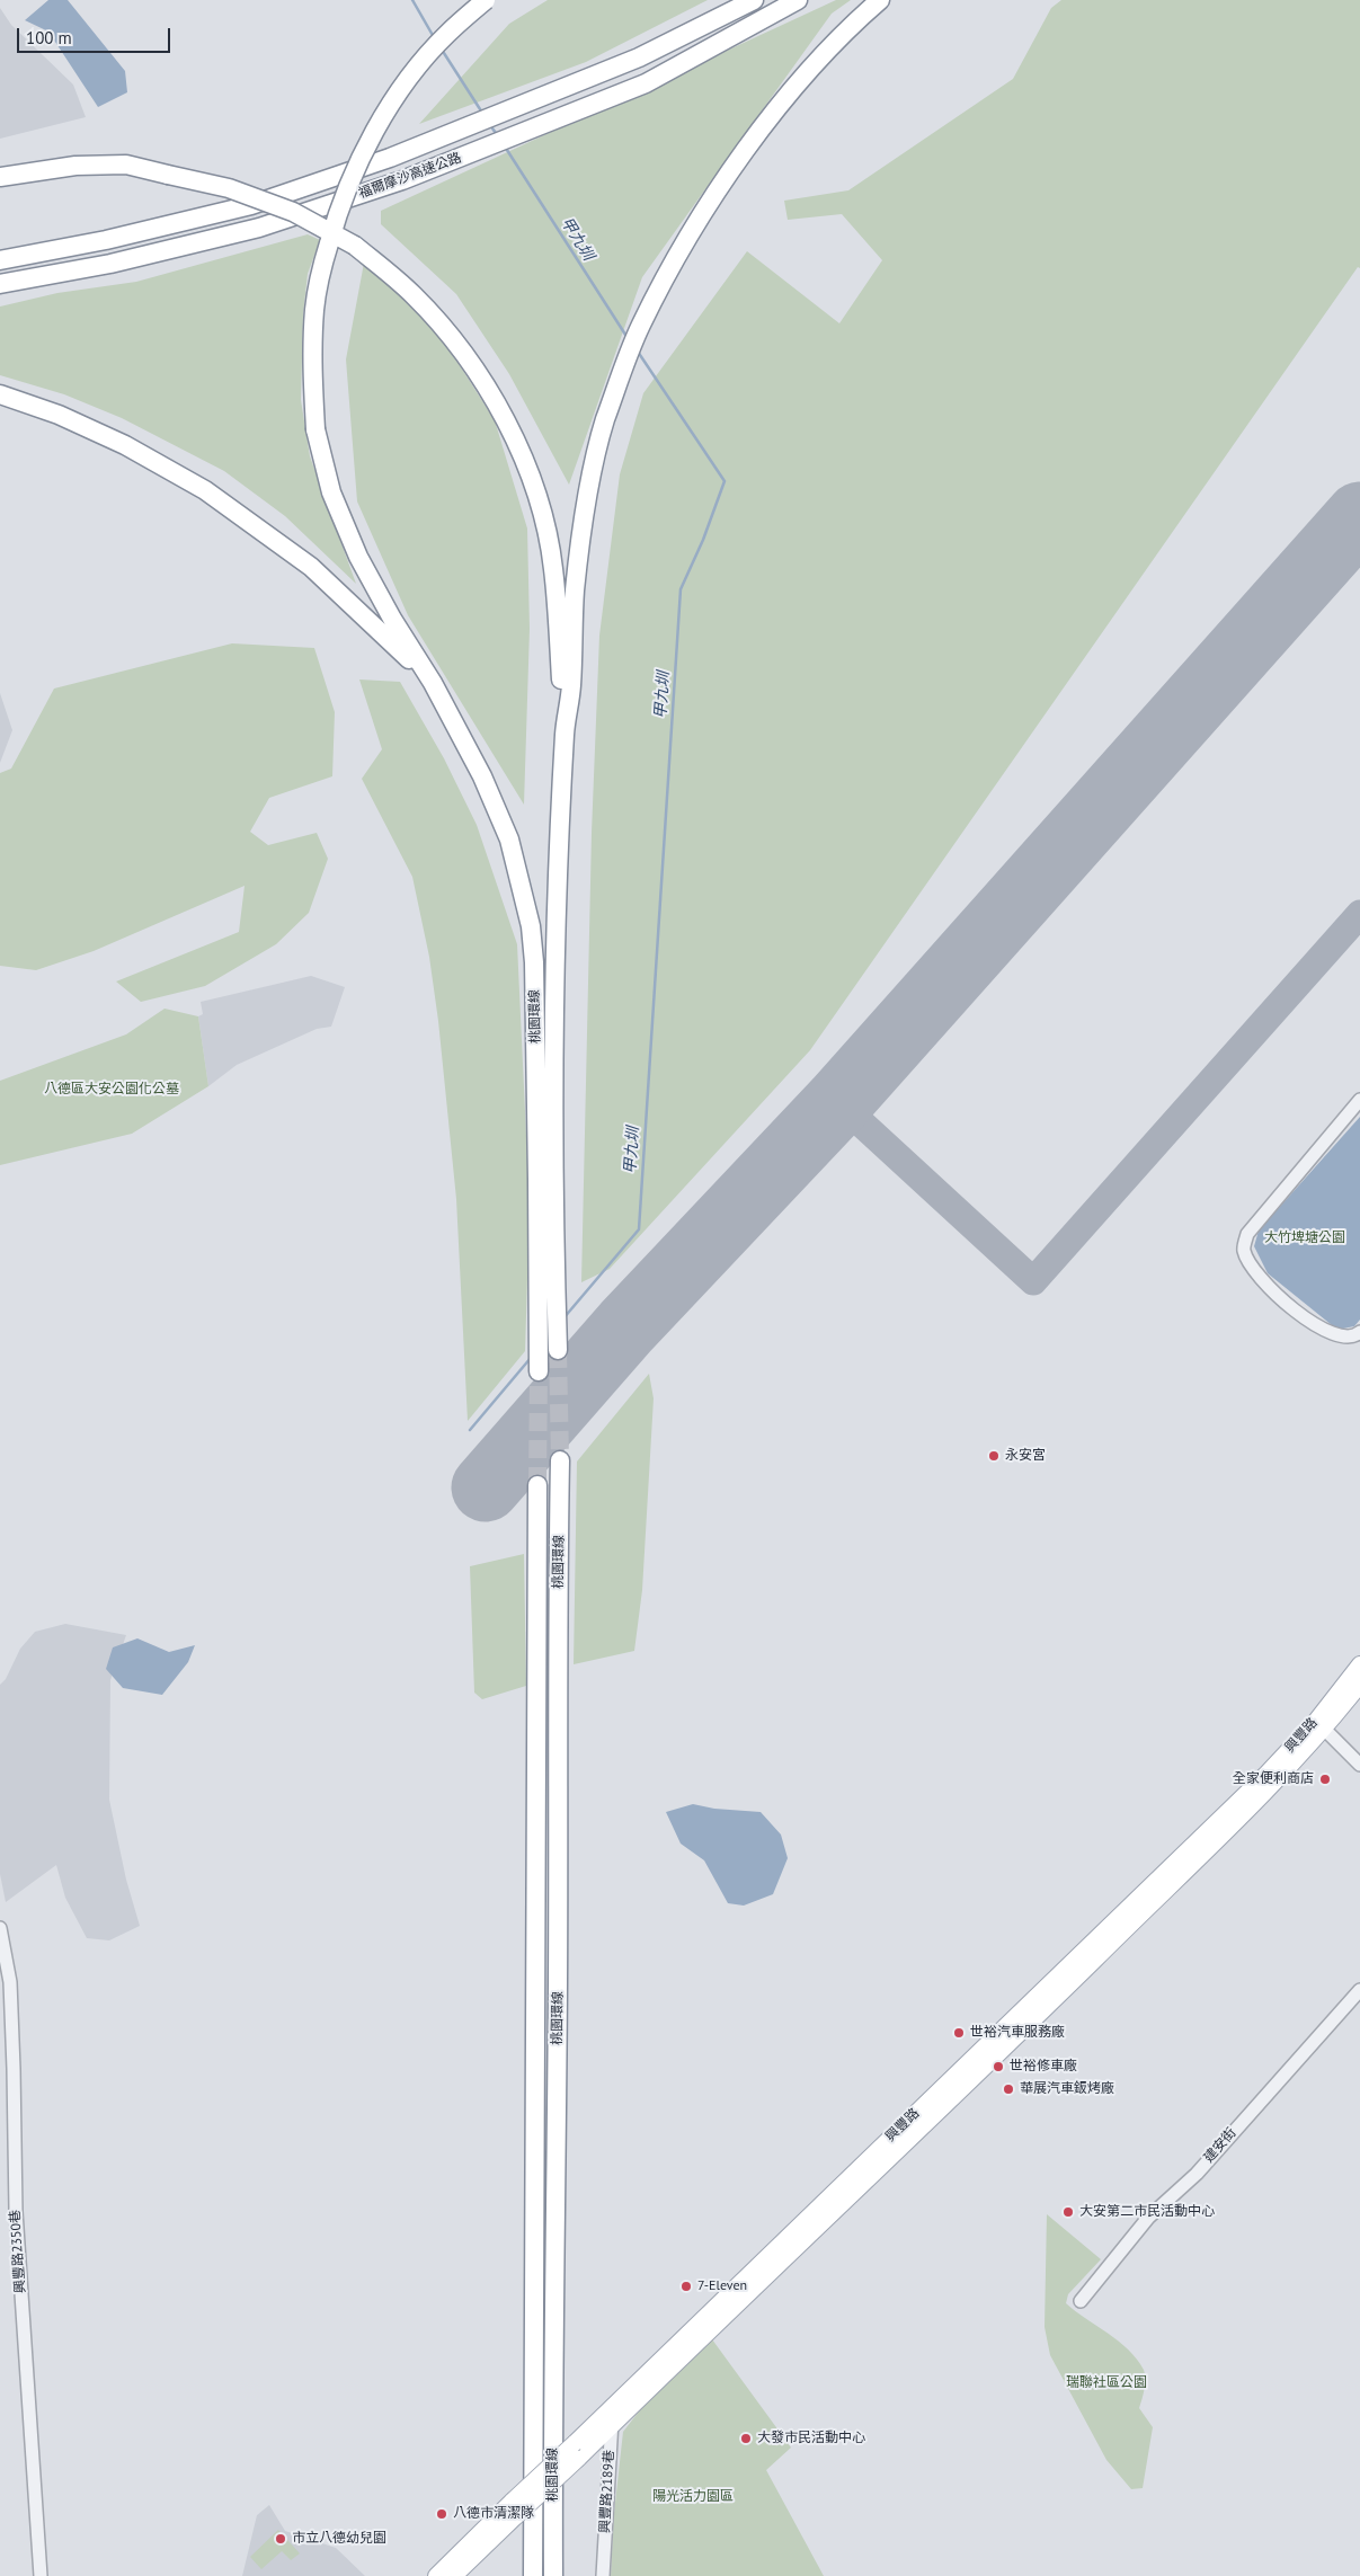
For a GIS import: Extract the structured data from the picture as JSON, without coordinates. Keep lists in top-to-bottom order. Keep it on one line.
{"streets":{"highway":["福爾摩沙高速公路","桃園環線"],"main road":["興豐路"],"street":["建安街","興豐路2350巷","興豐路2189巷"]},"crossings":[["興豐路","興豐路2189巷"]],"water":["甲九圳"],"parks":["八德區大安公園化公墓","大竹埤塘公園","瑞聯社區公園","陽光活力園區"],"places":["永安宮","全家便利商店","世裕汽車服務廠","世裕修車廠","華展汽車鈑烤廠","大安第二市民活動中心","7-Eleven","大發市民活動中心","八德市清潔隊","市立八德幼兒園"],"scale_bar":"100 m"}
